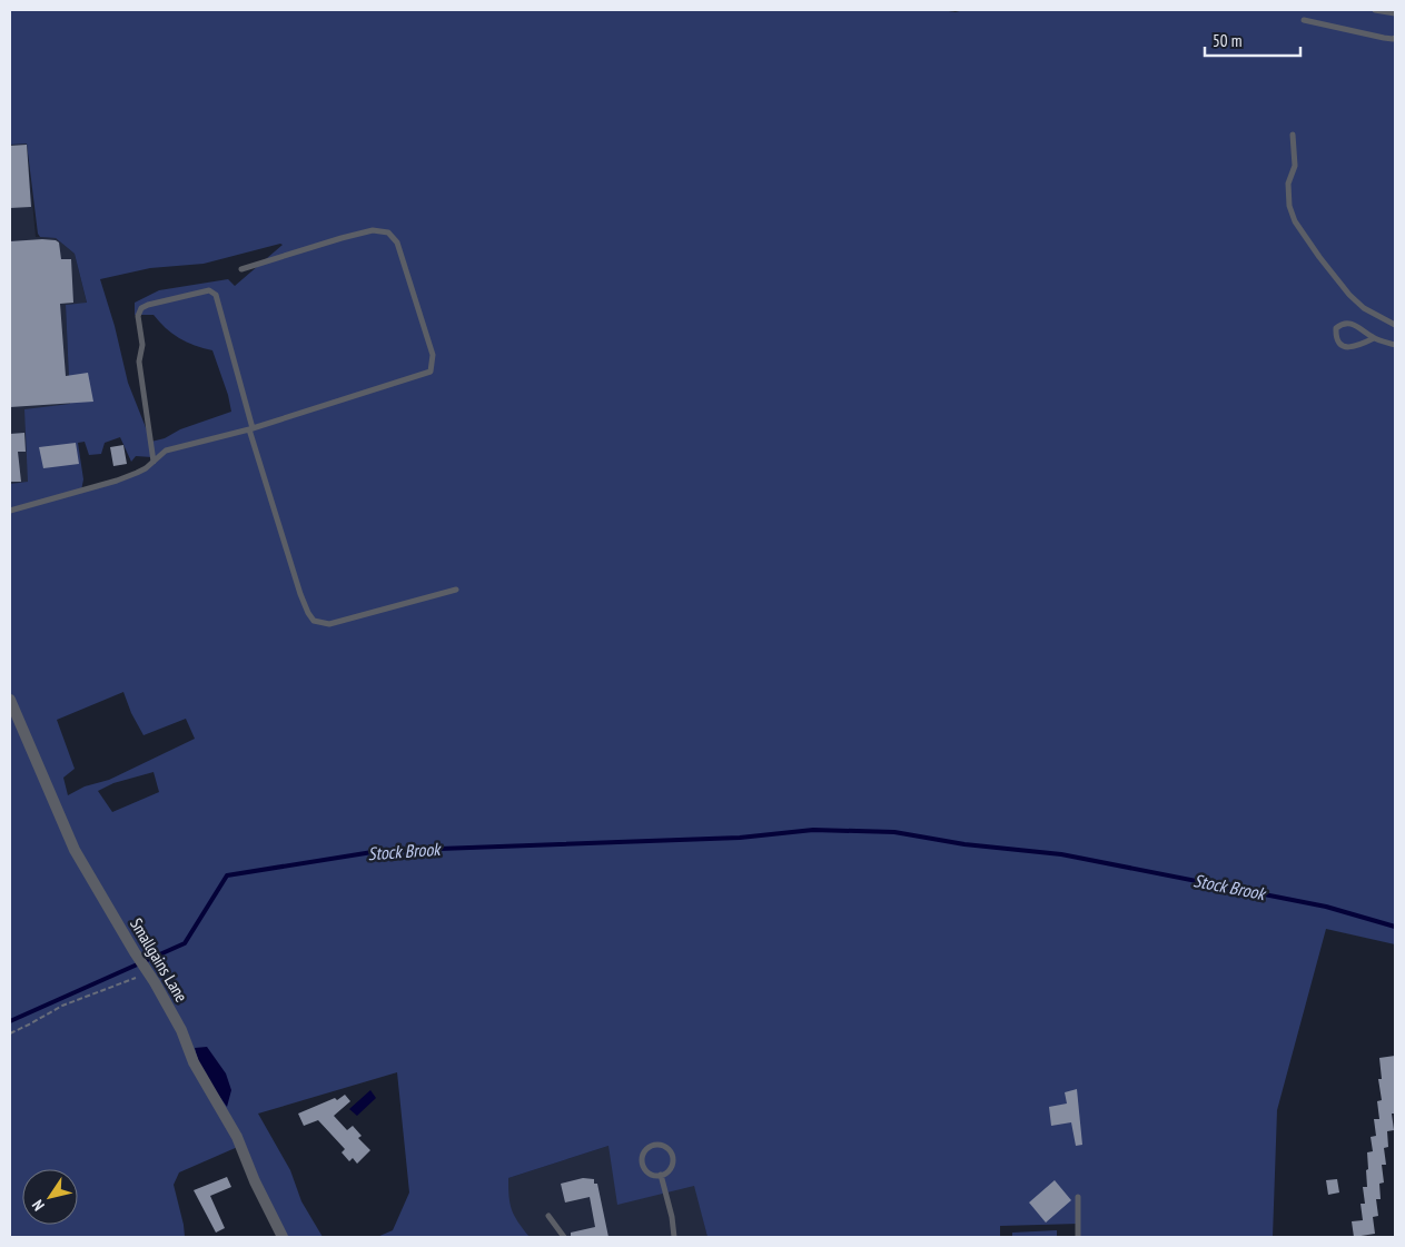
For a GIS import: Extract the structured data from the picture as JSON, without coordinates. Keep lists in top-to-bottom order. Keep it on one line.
{"streets":{"street":["Smallgains Lane"]},"water":["Stock Brook"],"scale_bar":"50 m","north":"bottom left"}
